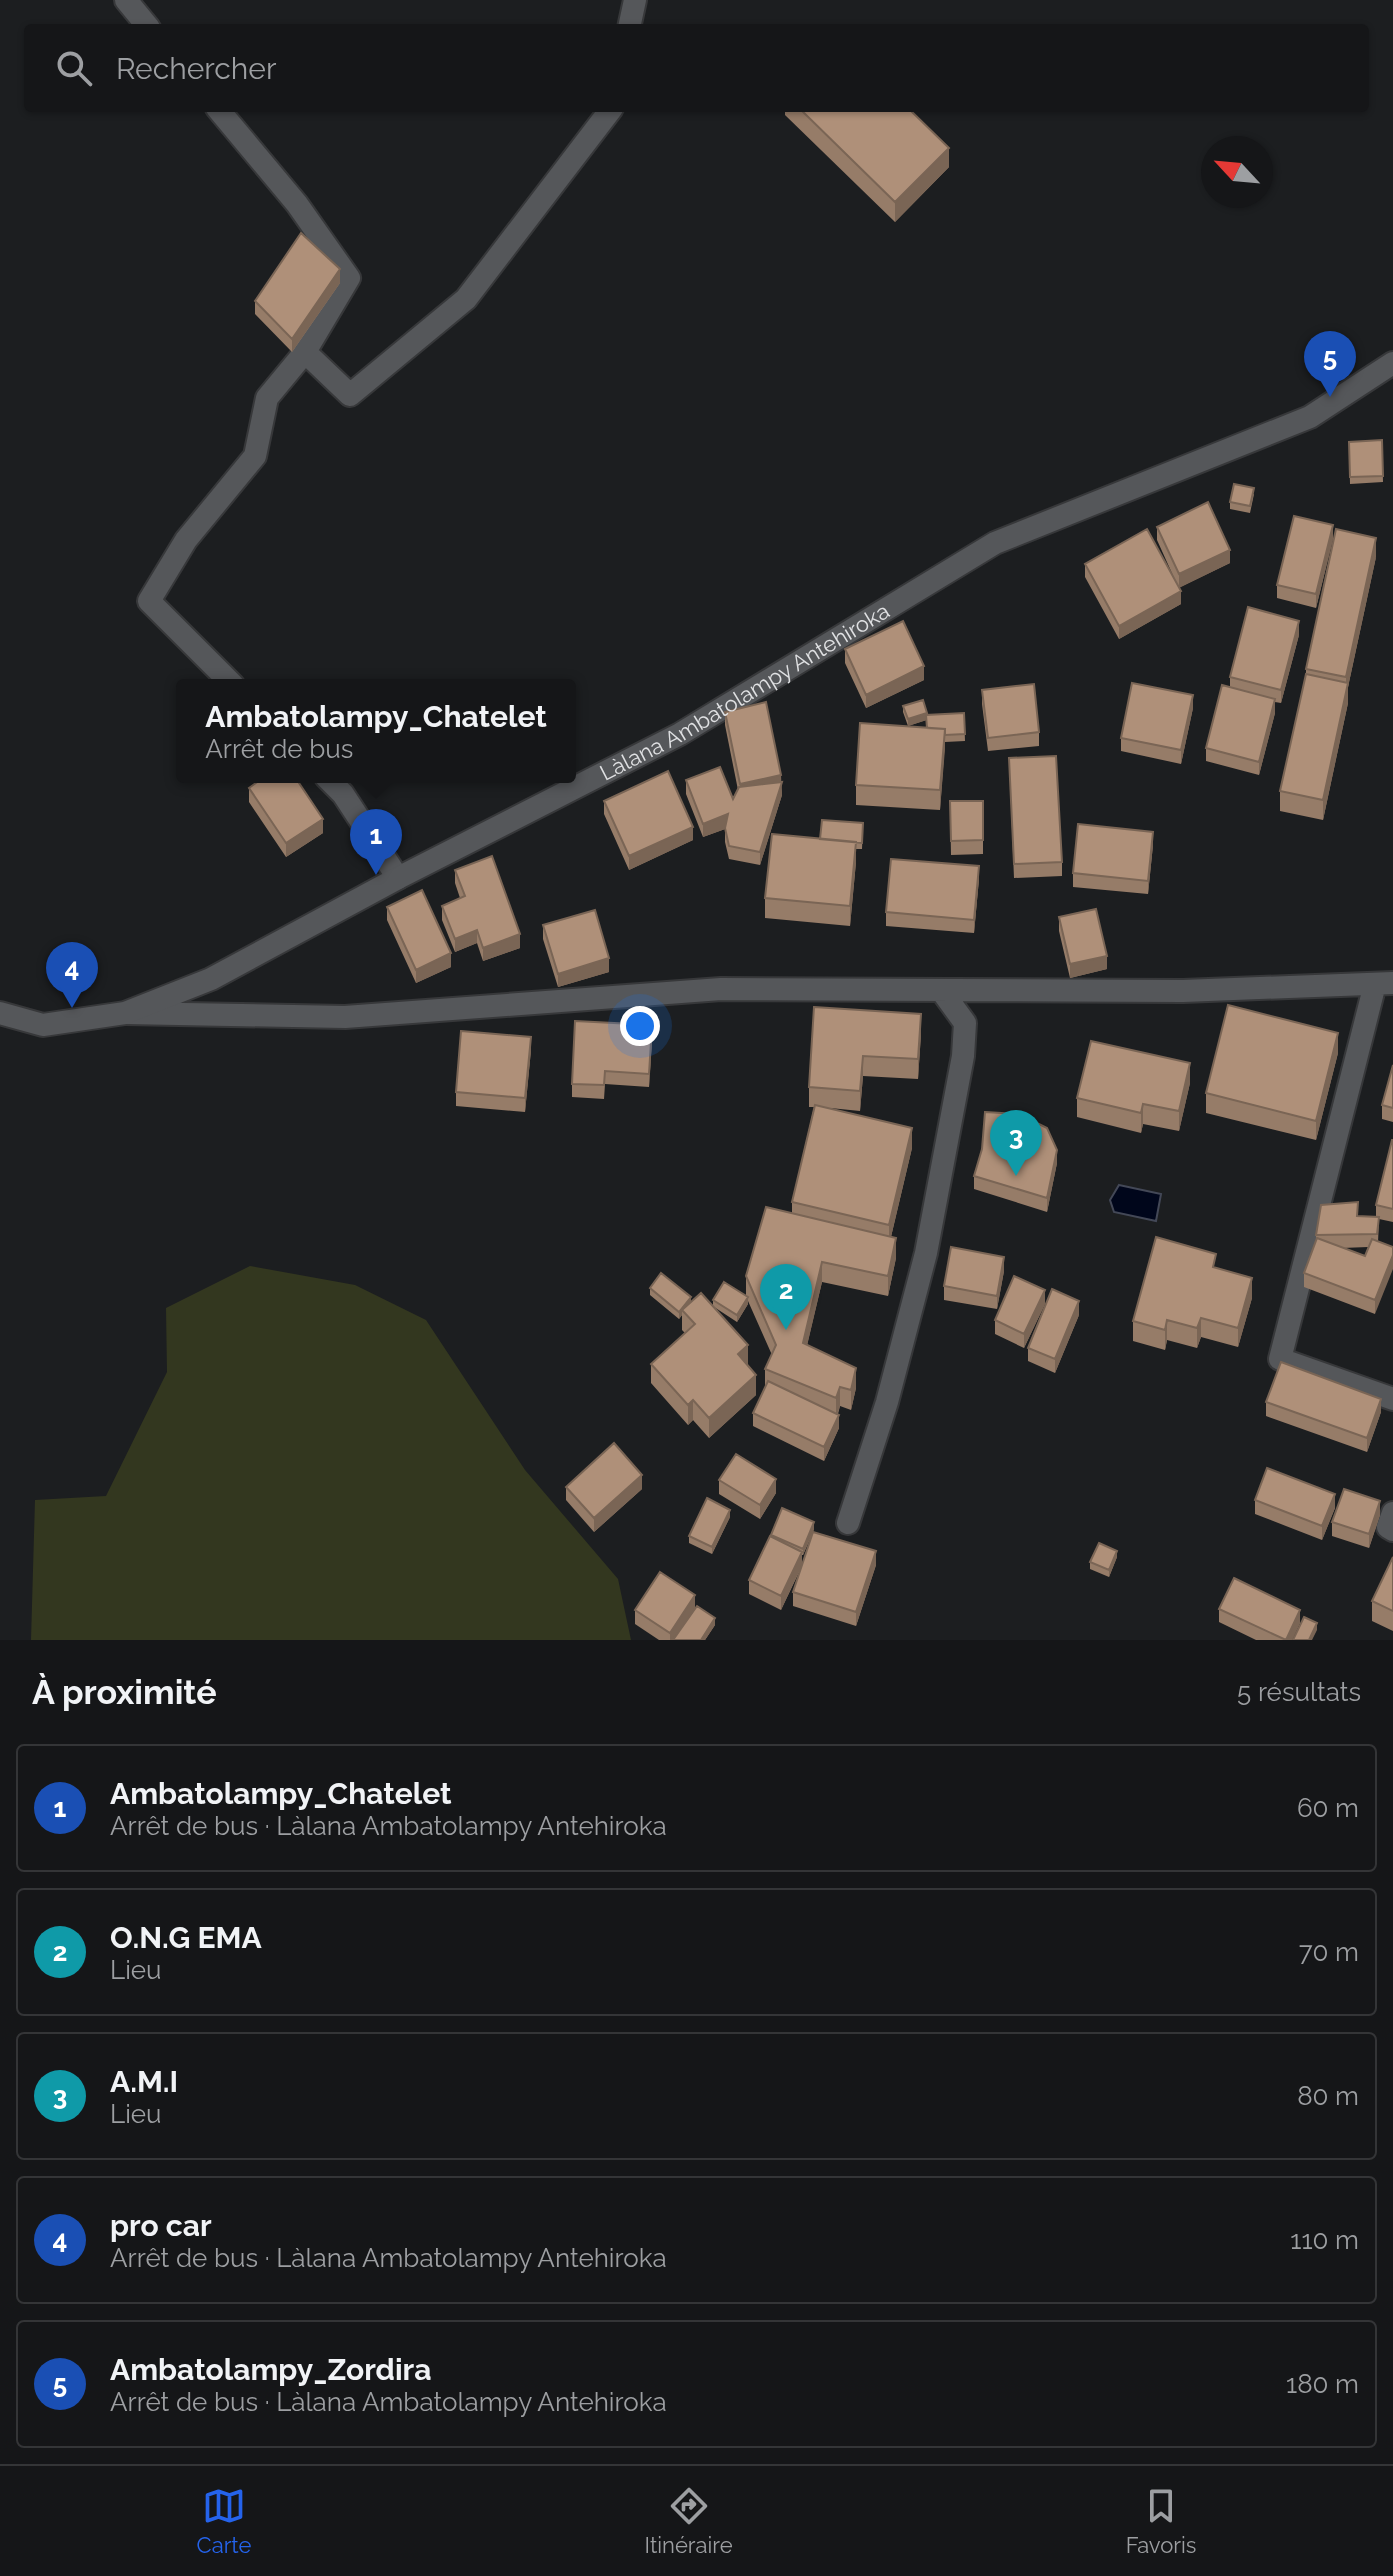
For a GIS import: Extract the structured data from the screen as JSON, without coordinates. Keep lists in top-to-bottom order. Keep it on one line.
{"streets":{"street":["Làlana Ambatolampy Antehiroka"]},"north":"top left","page":{"search":"Rechercher","pins":["5","1","4","3","2"],"popup":["Ambatolampy_Chatelet","Arrêt de bus"],"heading":["À proximité","5 résultats"],"list":[{"mark":"1","name":"Ambatolampy_Chatelet","note":"Arrêt de bus · Làlana Ambatolampy Antehiroka","value":"60 m"},{"mark":"2","name":"O.N.G EMA","note":"Lieu","value":"70 m"},{"mark":"3","name":"A.M.I","note":"Lieu","value":"80 m"},{"mark":"4","name":"pro car","note":"Arrêt de bus · Làlana Ambatolampy Antehiroka","value":"110 m"},{"mark":"5","name":"Ambatolampy_Zordira","note":"Arrêt de bus · Làlana Ambatolampy Antehiroka","value":"180 m"}],"nav":["Carte","Itinéraire","Favoris"]}}
